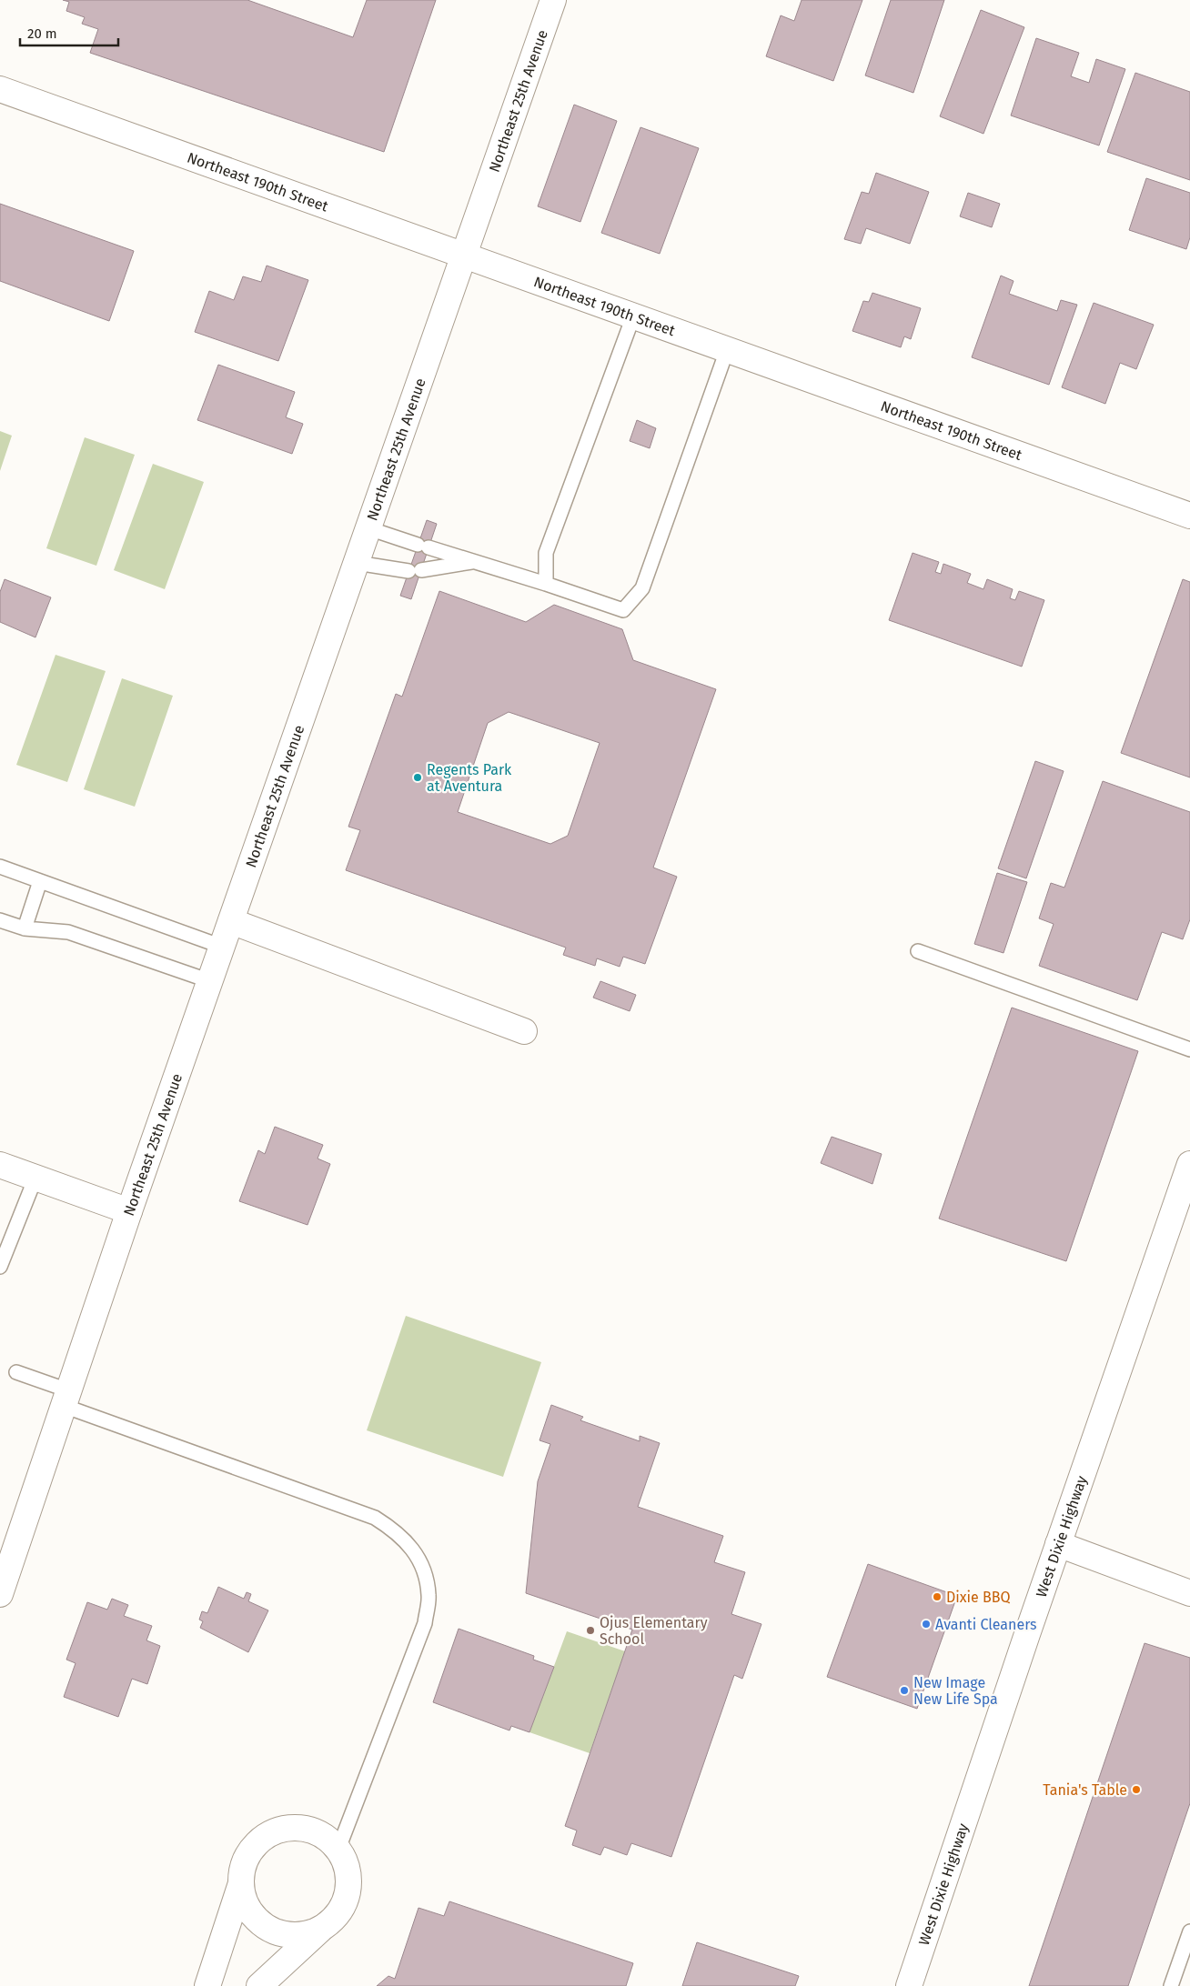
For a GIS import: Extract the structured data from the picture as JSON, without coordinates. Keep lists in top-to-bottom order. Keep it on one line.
{"streets":{"street":["Northeast 25th Avenue","Northeast 190th Street","West Dixie Highway"]},"crossings":[["Northeast 25th Avenue","Northeast 190th Street"]],"places":["Regents Park at Aventura","Dixie BBQ","Avanti Cleaners","Ojus Elementary School","New Image New Life Spa","Tania's Table"],"scale_bar":"20 m"}
